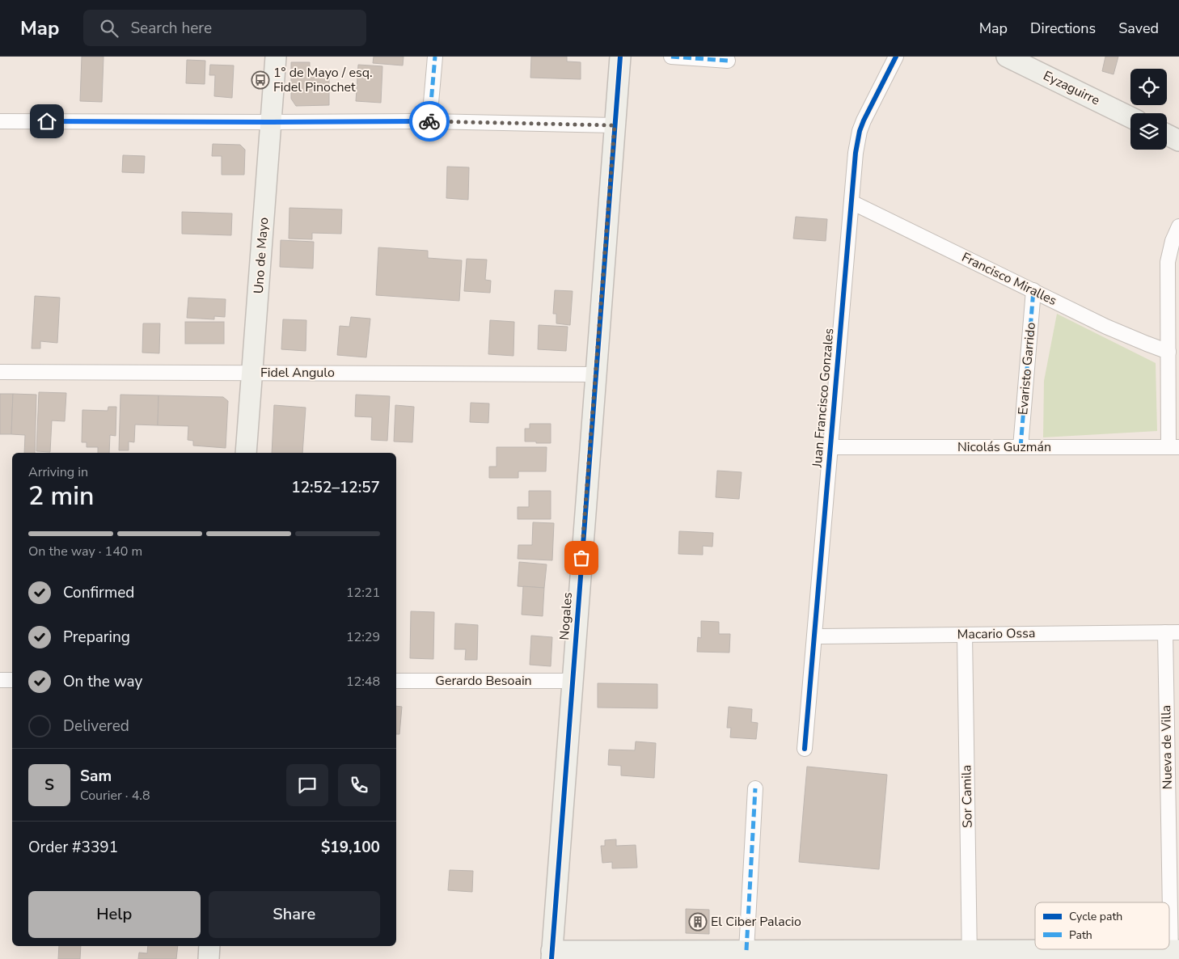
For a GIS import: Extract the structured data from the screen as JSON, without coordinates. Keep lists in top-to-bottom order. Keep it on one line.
{"streets":{"street":["Eyzaguirre","Uno de Mayo","Francisco Miralles","Evaristo Garrido","Fidel Angulo","Juan Francisco Gonzales","Nicolás Guzmán","Nogales","Macario Ossa","Gerardo Besoain","Nueva de Villa","Sor Camila"]},"crossings":[["Uno de Mayo","Fidel Angulo"],["Francisco Miralles","Evaristo Garrido"],["Francisco Miralles","Juan Francisco Gonzales"],["Evaristo Garrido","Nicolás Guzmán"],["Fidel Angulo","Nogales"],["Juan Francisco Gonzales","Nicolás Guzmán"],["Juan Francisco Gonzales","Macario Ossa"],["Nogales","Gerardo Besoain"],["Macario Ossa","Nueva de Villa"],["Macario Ossa","Sor Camila"]],"places":{"bus stop":["1° de Mayo / esq. Fidel Pinochet"],"building":["El Ciber Palacio"]},"legend":["Cycle path","Path"],"page":{"header":"Map","search":"Search here","nav":["Map","Directions","Saved"],"heading":["2 min","Arriving in","12:52–12:57"],"panel":["Sam","Courier · 4.8","Order #3391","$19,100"],"bar":"On the way · 140 m","list":[["Confirmed","12:21"],["Preparing","12:29"],["On the way","12:48"],"Delivered"],"round":"S","buttons":["Help","Share"]}}
